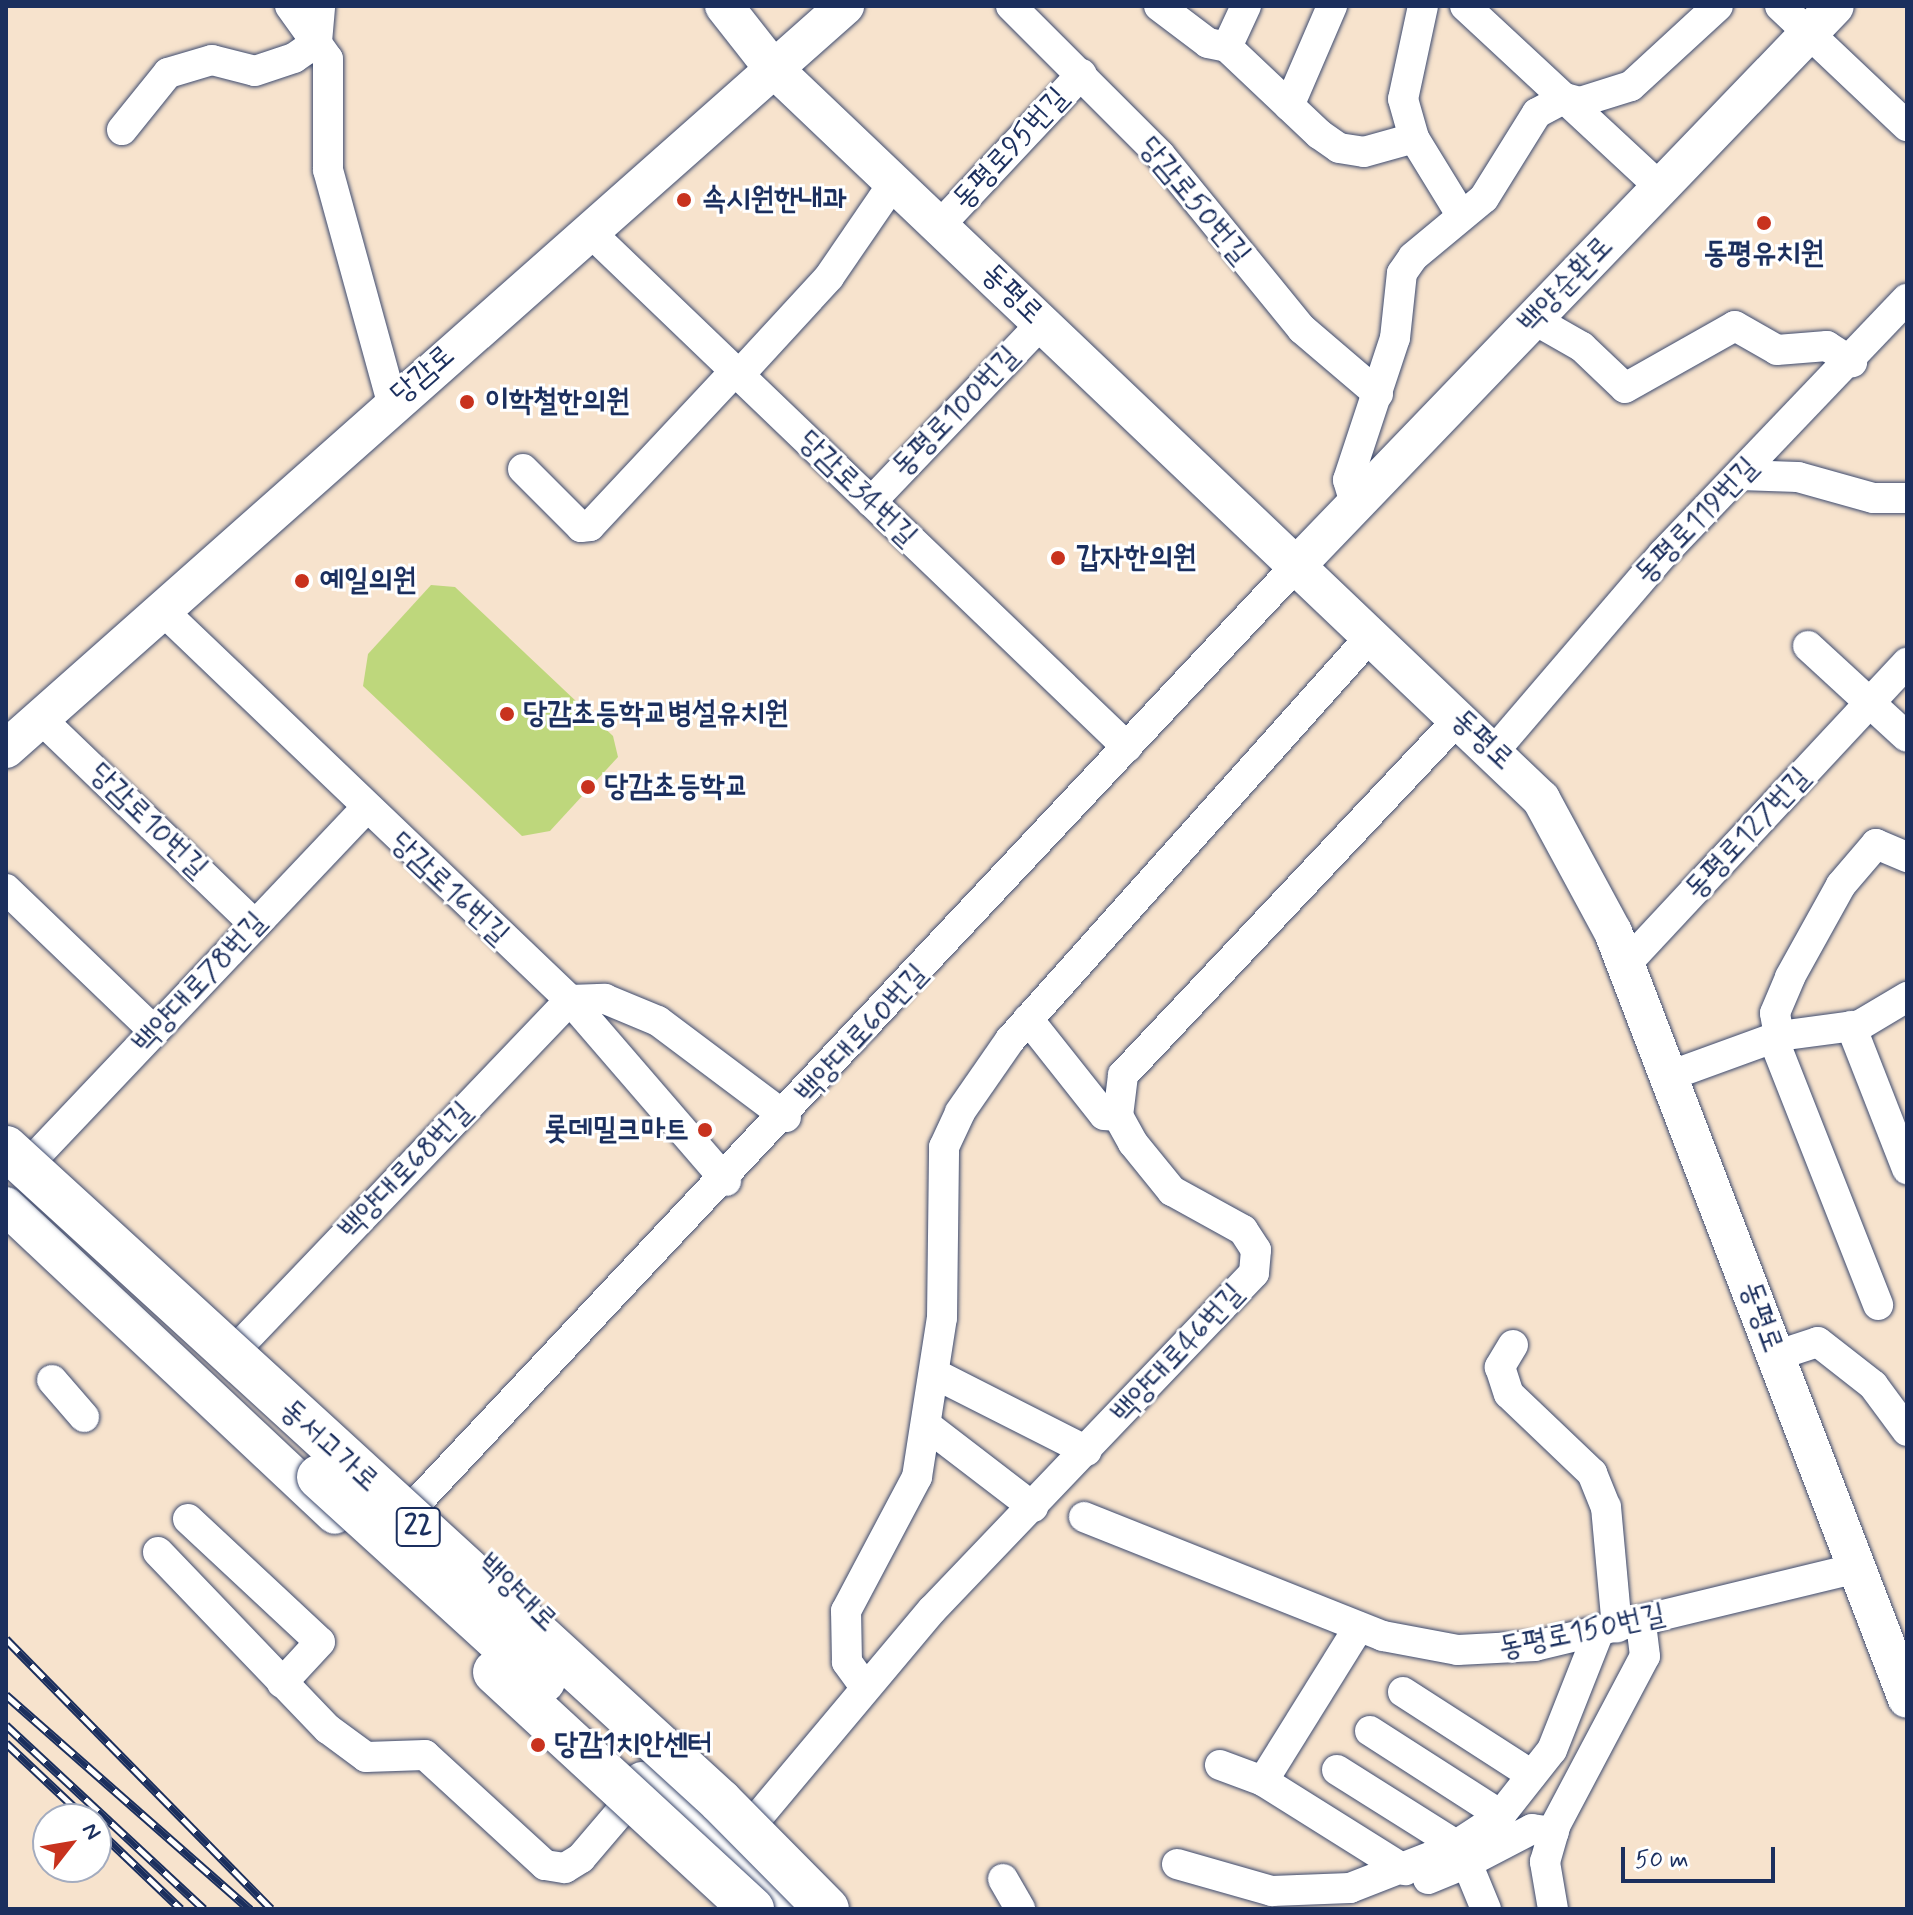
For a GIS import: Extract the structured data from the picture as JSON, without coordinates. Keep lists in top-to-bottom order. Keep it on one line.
{"streets":{"highway":["동서고가로","22"],"main road":["백양순환로","동평로","당감로","백양대로"],"street":["동평로95번길","당감로50번길","동평로100번길","당감로34번길","동평로119번길","당감로10번길","동평로127번길","당감로16번길","백양대로78번길","백양대로60번길","백양대로68번길","백양대로46번길","동평로150번길"]},"crossings":[["동평로95번길","당감로50번길"],["동평로95번길","동평로"],["백양순환로","동평로"],["백양순환로","백양대로60번길"],["동평로","당감로"],["동평로","동평로100번길"],["동평로","동평로119번길"],["동평로","동평로127번길"],["동평로","백양대로60번길"],["동평로","동평로150번길"],["당감로","당감로34번길"],["당감로","당감로10번길"],["당감로","당감로16번길"],["동평로100번길","당감로34번길"],["당감로34번길","백양대로60번길"],["당감로10번길","백양대로78번길"],["당감로16번길","백양대로78번길"],["당감로16번길","백양대로60번길"],["당감로16번길","백양대로68번길"],["백양대로78번길","동서고가로"],["백양대로60번길","백양대로"],["백양대로68번길","동서고가로"],["백양대로68번길","백양대로"],["백양대로46번길","백양대로"],["동서고가로","백양대로"]],"places":["속시원한내과","동평유치원","이학철한의원","갑자한의원","예일의원","당감초등학교병설유치원","당감초등학교","롯데밀크마트","당감1치안센터"],"scale_bar":"50 m","north":"top right"}
